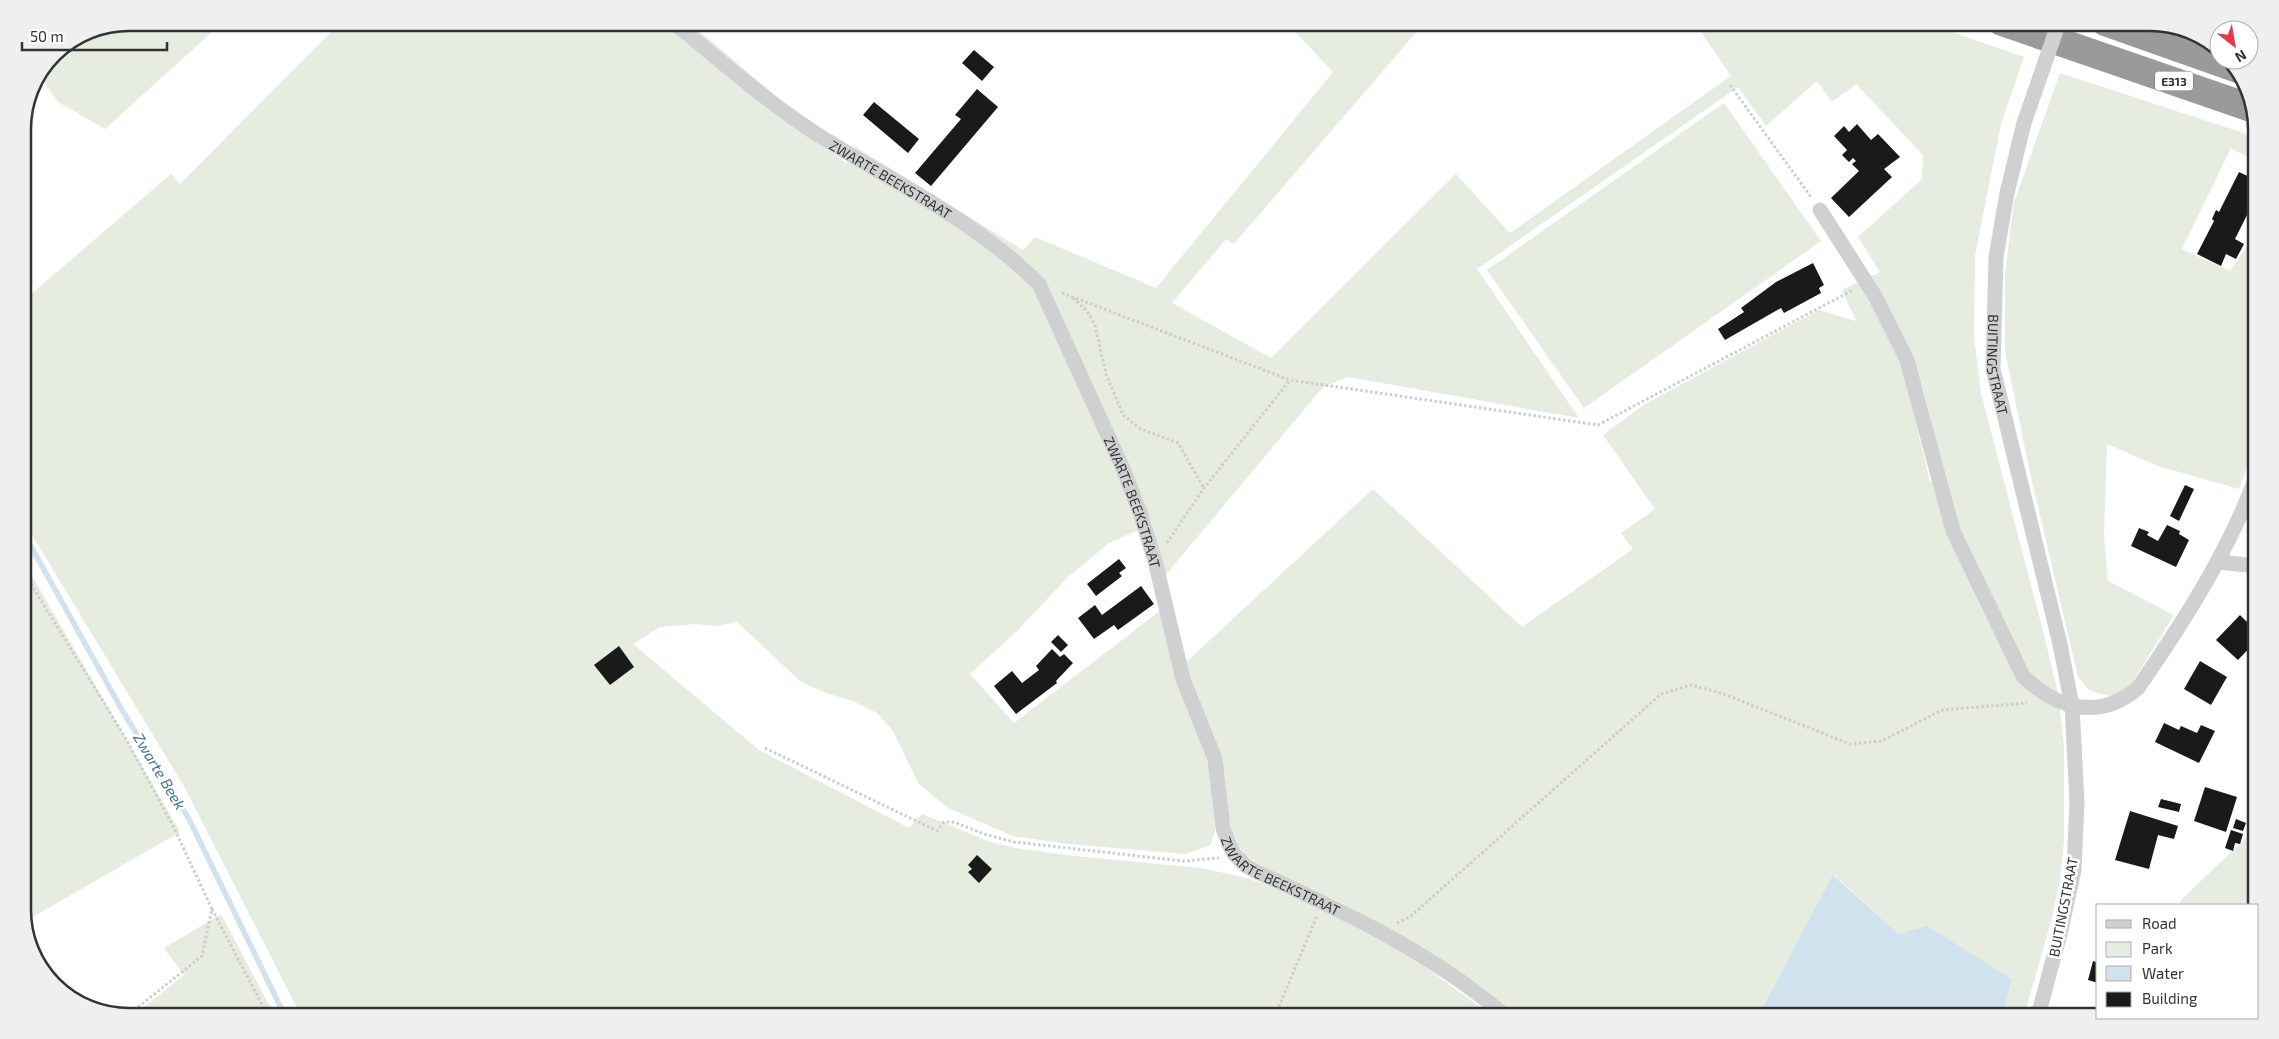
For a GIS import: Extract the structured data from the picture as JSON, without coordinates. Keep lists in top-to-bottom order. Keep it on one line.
{"streets":{"highway":["E313"],"street":["ZWARTE BEEKSTRAAT","BUITINGSTRAAT"]},"water":["Zwarte Beek"],"legend":["Road","Park","Water","Building"],"scale_bar":"50 m","north":"bottom right"}
